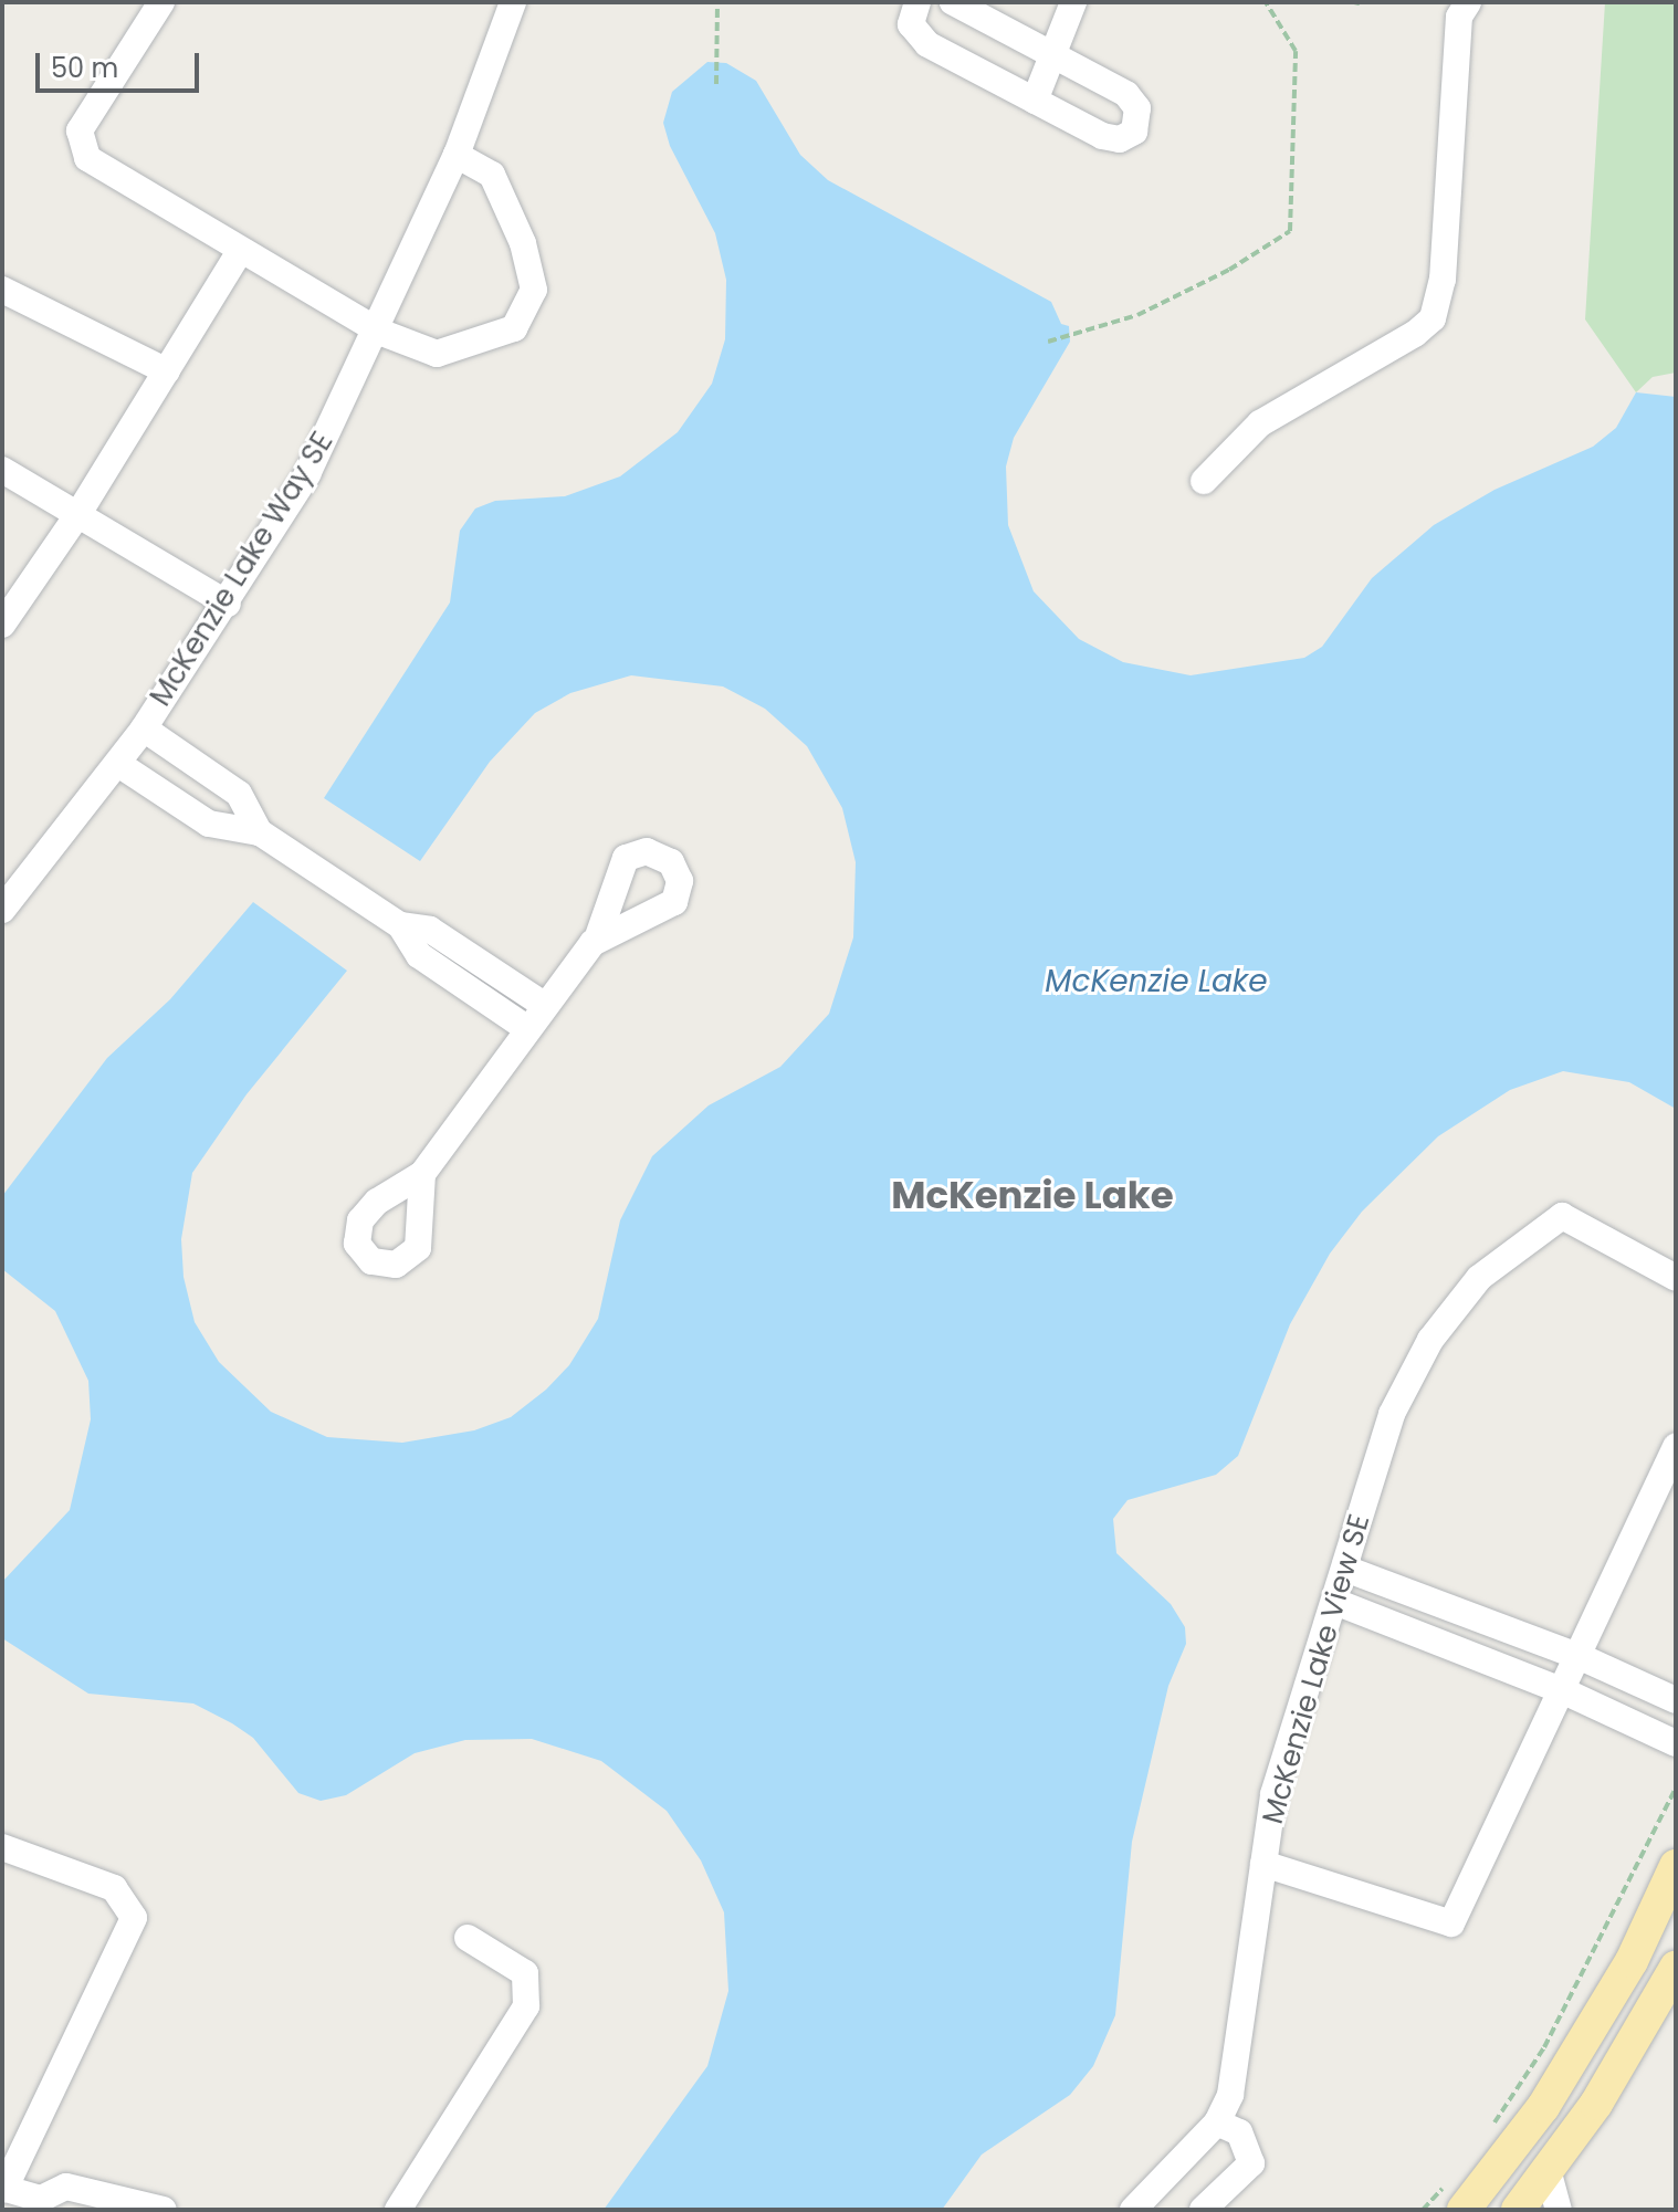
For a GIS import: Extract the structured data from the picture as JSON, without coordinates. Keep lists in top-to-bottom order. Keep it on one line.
{"streets":{"street":["McKenzie Lake Way SE","McKenzie Lake View SE"]},"districts":["McKenzie Lake"],"water":["McKenzie Lake"],"scale_bar":"50 m"}
